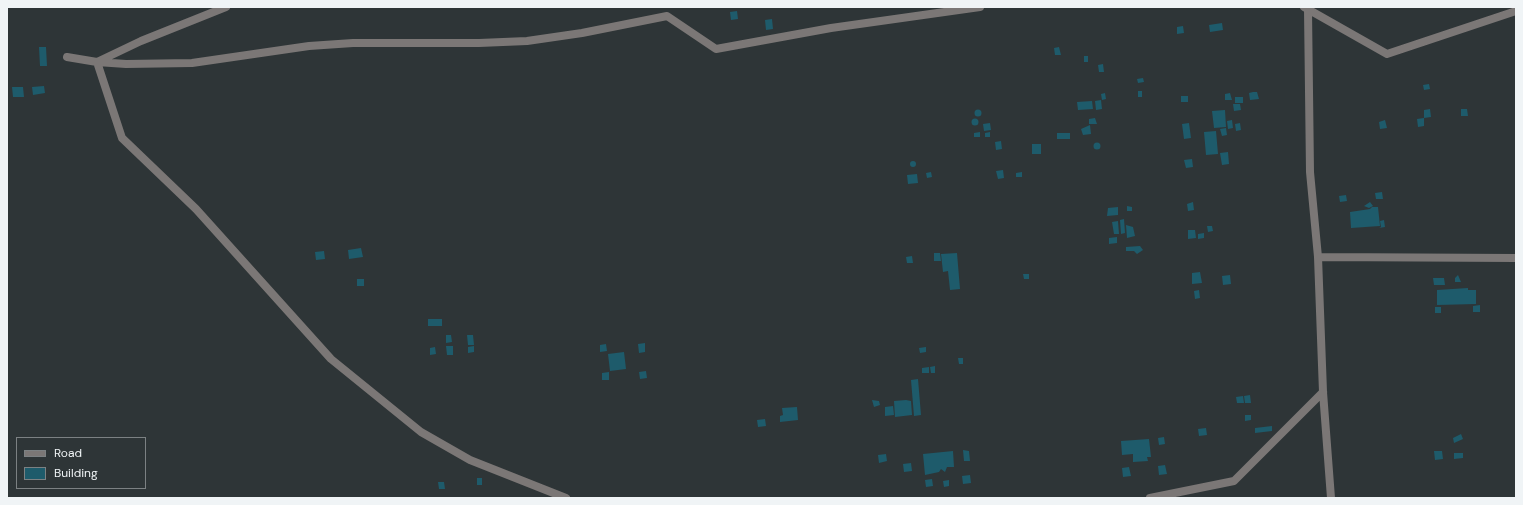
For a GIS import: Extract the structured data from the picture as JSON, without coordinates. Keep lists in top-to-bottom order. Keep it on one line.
{"legend":["Road","Building"]}
